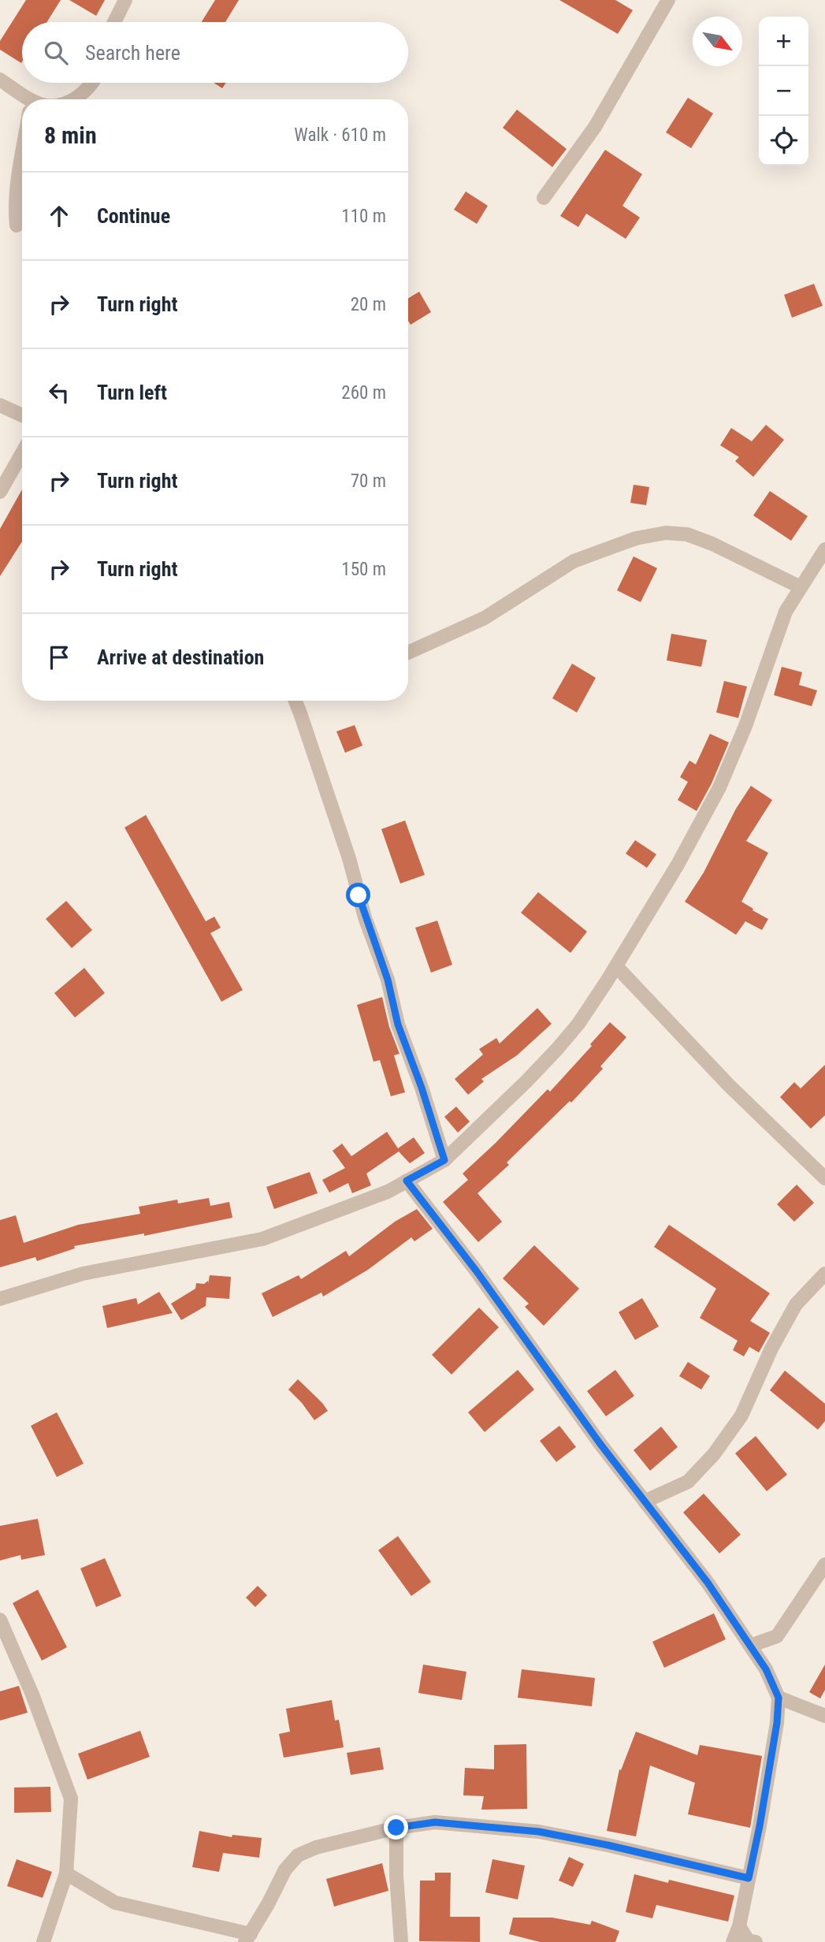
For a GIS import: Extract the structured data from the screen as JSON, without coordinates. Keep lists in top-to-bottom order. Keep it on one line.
{"north":"bottom right","page":{"map_buttons":["+","−"],"search":"Search here","heading":["8 min","Walk · 610 m"],"list":[["Continue","110 m"],["Turn right","20 m"],["Turn left","260 m"],["Turn right","70 m"],["Turn right","150 m"],"Arrive at destination"]}}
